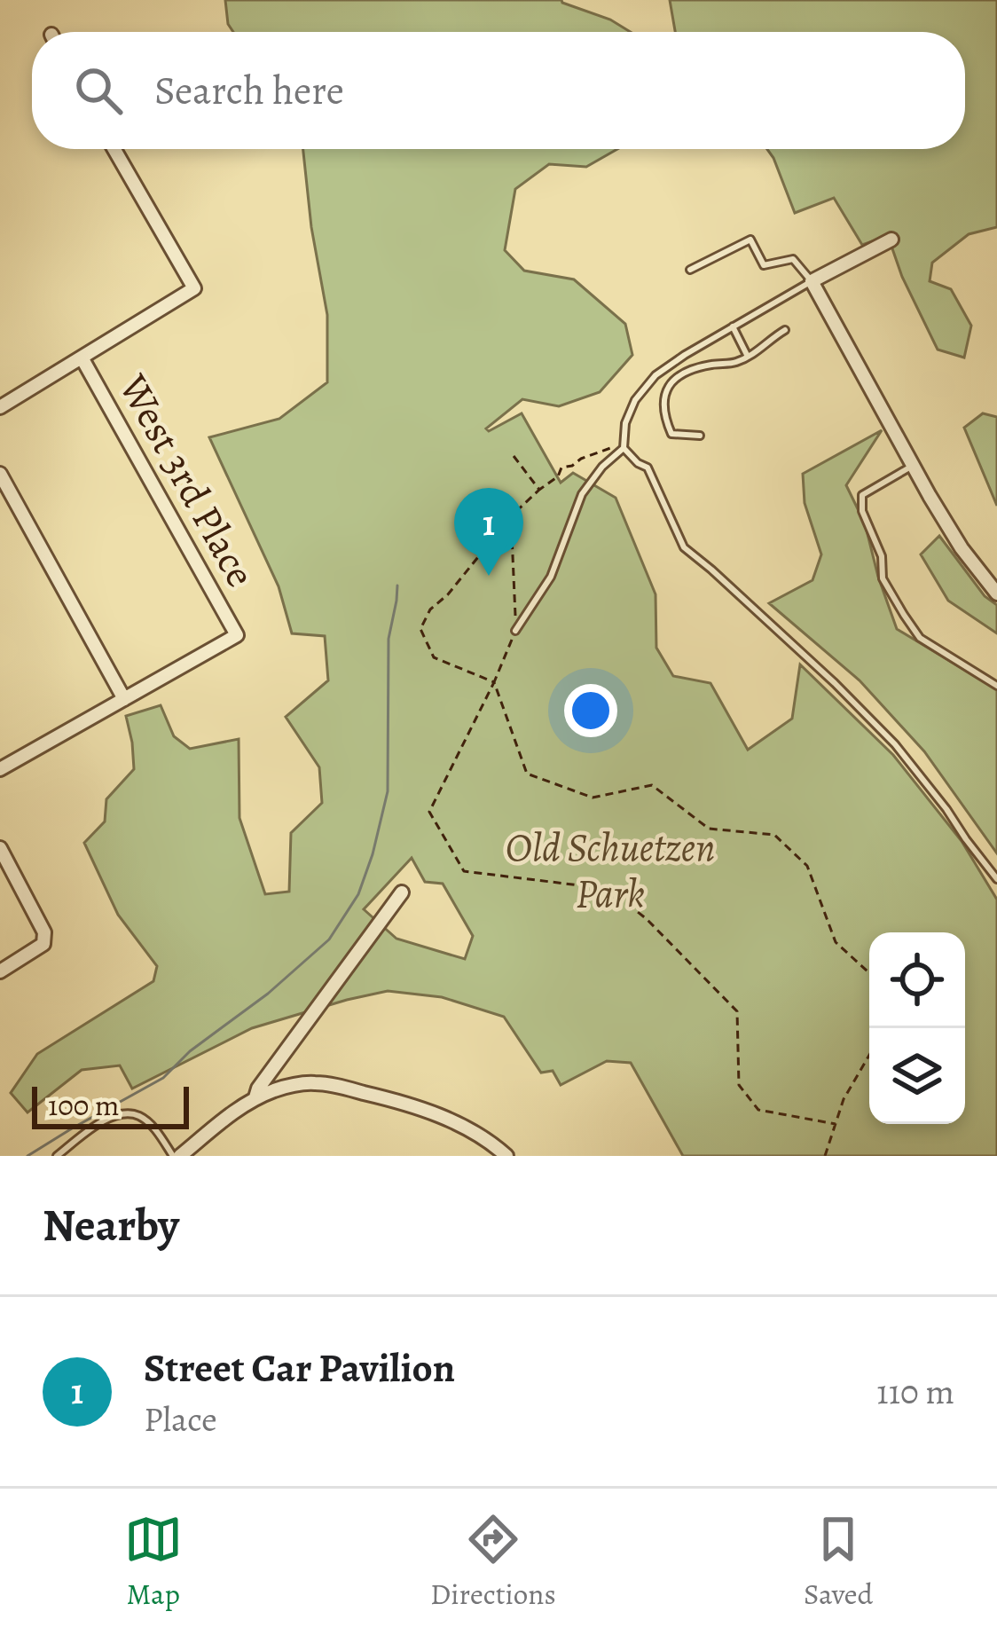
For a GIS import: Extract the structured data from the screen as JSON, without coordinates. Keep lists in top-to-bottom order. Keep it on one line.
{"streets":{"street":["West 3rd Place"]},"parks":["Old Schuetzen Park"],"scale_bar":"100 m","page":{"search":"Search here","pins":"1","scale":"100 m","heading":"Nearby","list":[{"mark":"1","name":"Street Car Pavilion","note":"Place","value":"110 m"}],"nav":["Map","Directions","Saved"]}}
